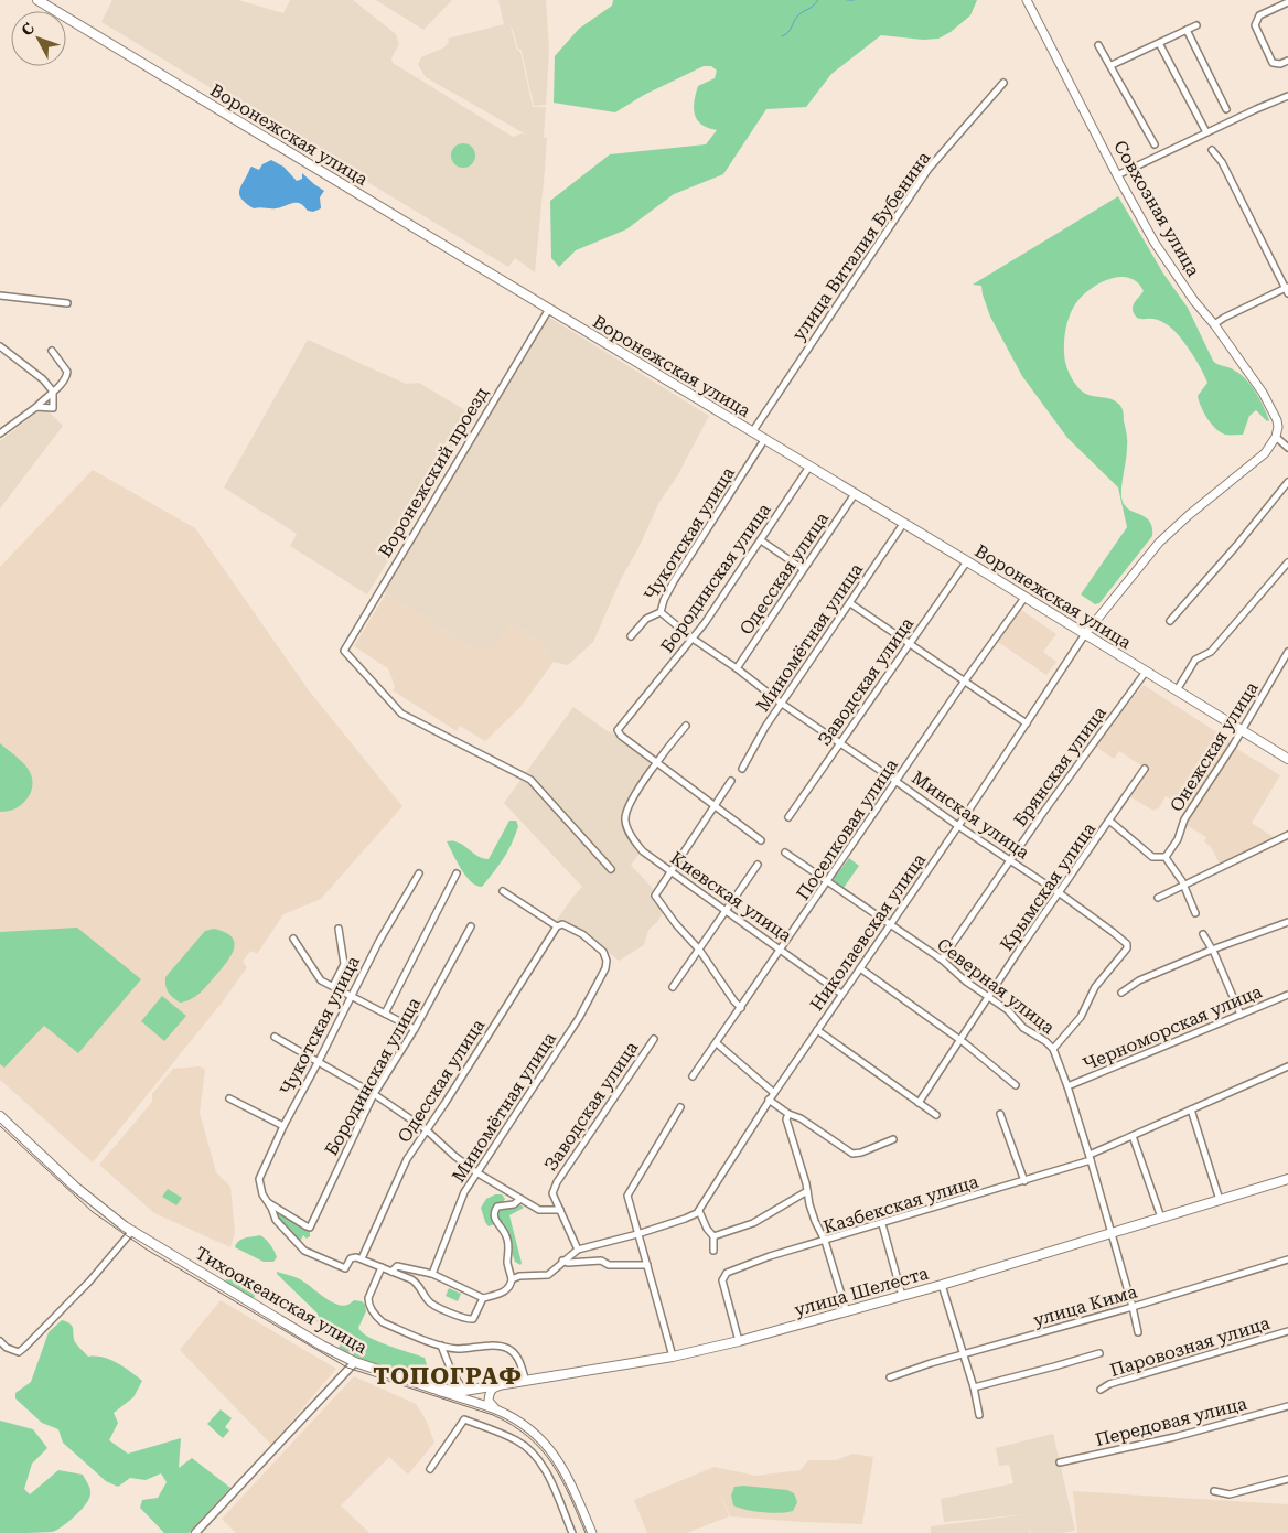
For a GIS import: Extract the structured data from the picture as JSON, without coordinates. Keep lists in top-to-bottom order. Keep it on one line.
{"streets":{"main road":["Воронежская улица","Совхозная улица","улица Шелеста","Тихоокеанская улица"],"street":["улица Виталия Бубенина","Воронежский проезд","Чукотская улица","Одесская улица","Бородинская улица","Миномётная улица","Заводская улица","Онежская улица","Брянская улица","Минская улица","Поселковая улица","Крымская улица","Киевская улица","Николаевская улица","Северная улица","Черноморская улица","Казбекская улица","улица Кима","Паровозная улица","Передовая улица"]},"crossings":[["Воронежская улица","улица Виталия Бубенина"],["Воронежская улица","Воронежский проезд"],["Воронежская улица","Чукотская улица"],["Воронежская улица","Одесская улица"],["Воронежская улица","Бородинская улица"],["Воронежская улица","Миномётная улица"],["Воронежская улица","Заводская улица"],["Воронежская улица","Онежская улица"],["Воронежская улица","Брянская улица"],["Воронежская улица","Поселковая улица"],["Воронежская улица","Николаевская улица"],["Чукотская улица","Бородинская улица"],["Чукотская улица","Минская улица"],["Одесская улица","Миномётная улица"],["Одесская улица","Минская улица"],["Бородинская улица","Минская улица"],["Бородинская улица","Киевская улица"],["Миномётная улица","Минская улица"],["Заводская улица","Минская улица"],["Брянская улица","Минская улица"],["Брянская улица","Северная улица"],["Минская улица","Поселковая улица"],["Минская улица","Крымская улица"],["Минская улица","Николаевская улица"],["Минская улица","Северная улица"],["Поселковая улица","Киевская улица"],["Поселковая улица","Северная улица"],["Крымская улица","Северная улица"],["Киевская улица","Николаевская улица"],["Николаевская улица","Северная улица"],["Северная улица","Черноморская улица"],["Северная улица","Казбекская улица"],["Северная улица","улица Шелеста"],["Северная улица","улица Кима"],["Казбекская улица","улица Шелеста"],["улица Шелеста","Тихоокеанская улица"]],"districts":["ТОПОГРАФ"],"north":"top left"}
